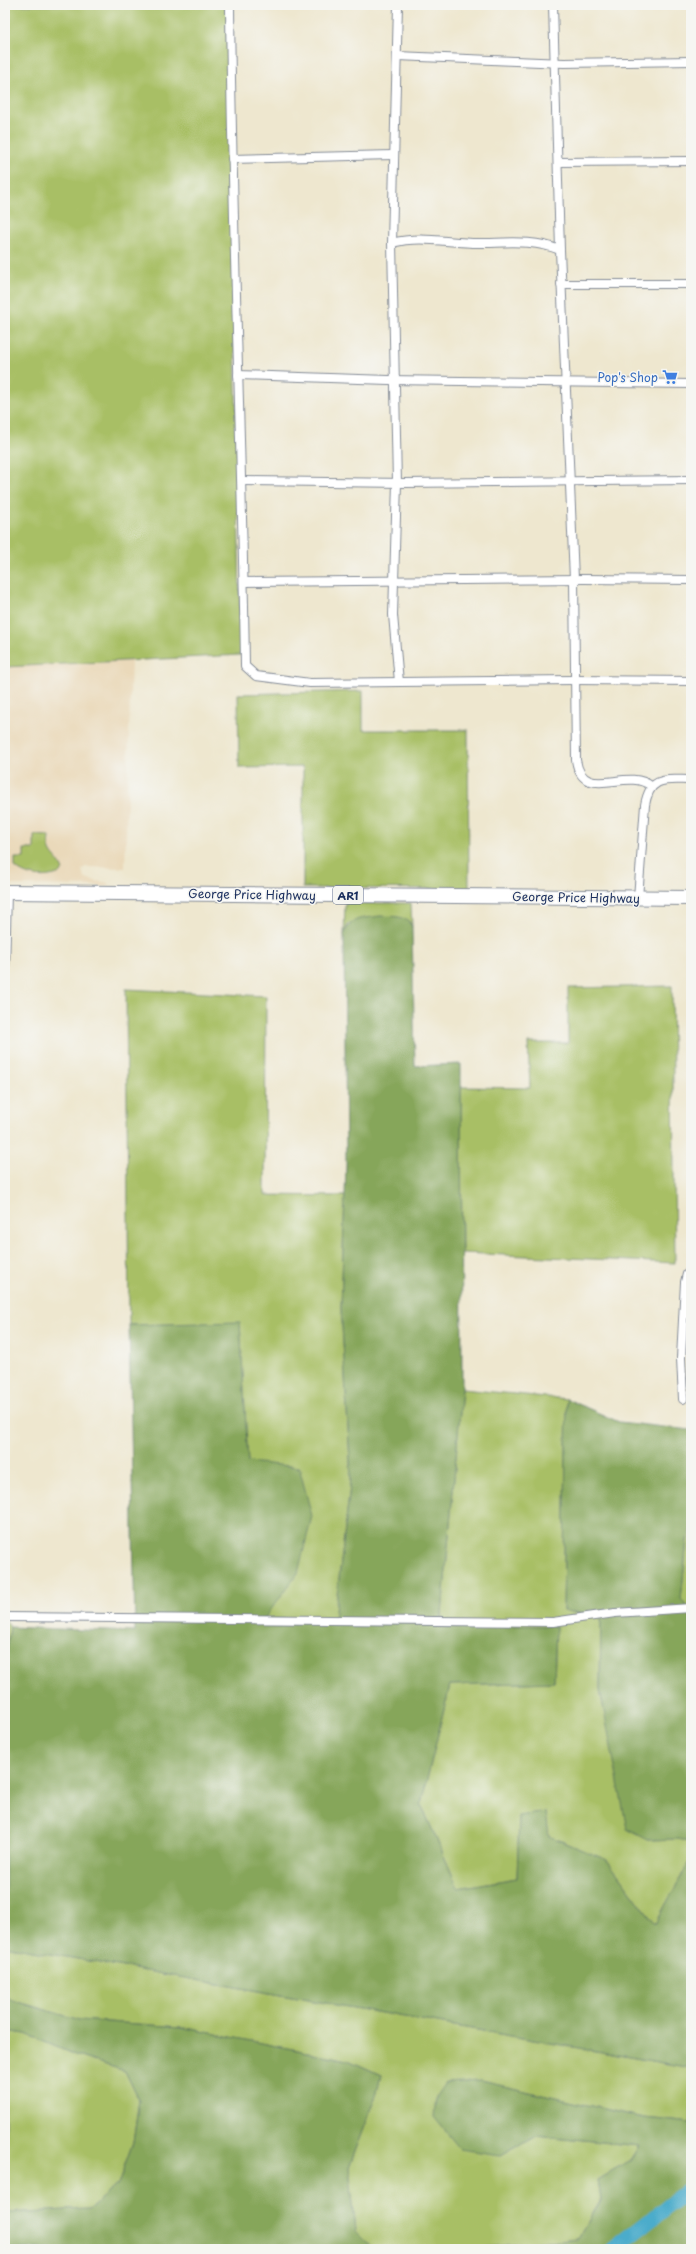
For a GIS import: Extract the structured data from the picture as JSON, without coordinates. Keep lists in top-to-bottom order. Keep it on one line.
{"streets":{"highway":["George Price Highway","AR1"]},"places":{"supermarket":["Pop's Shop"]}}
